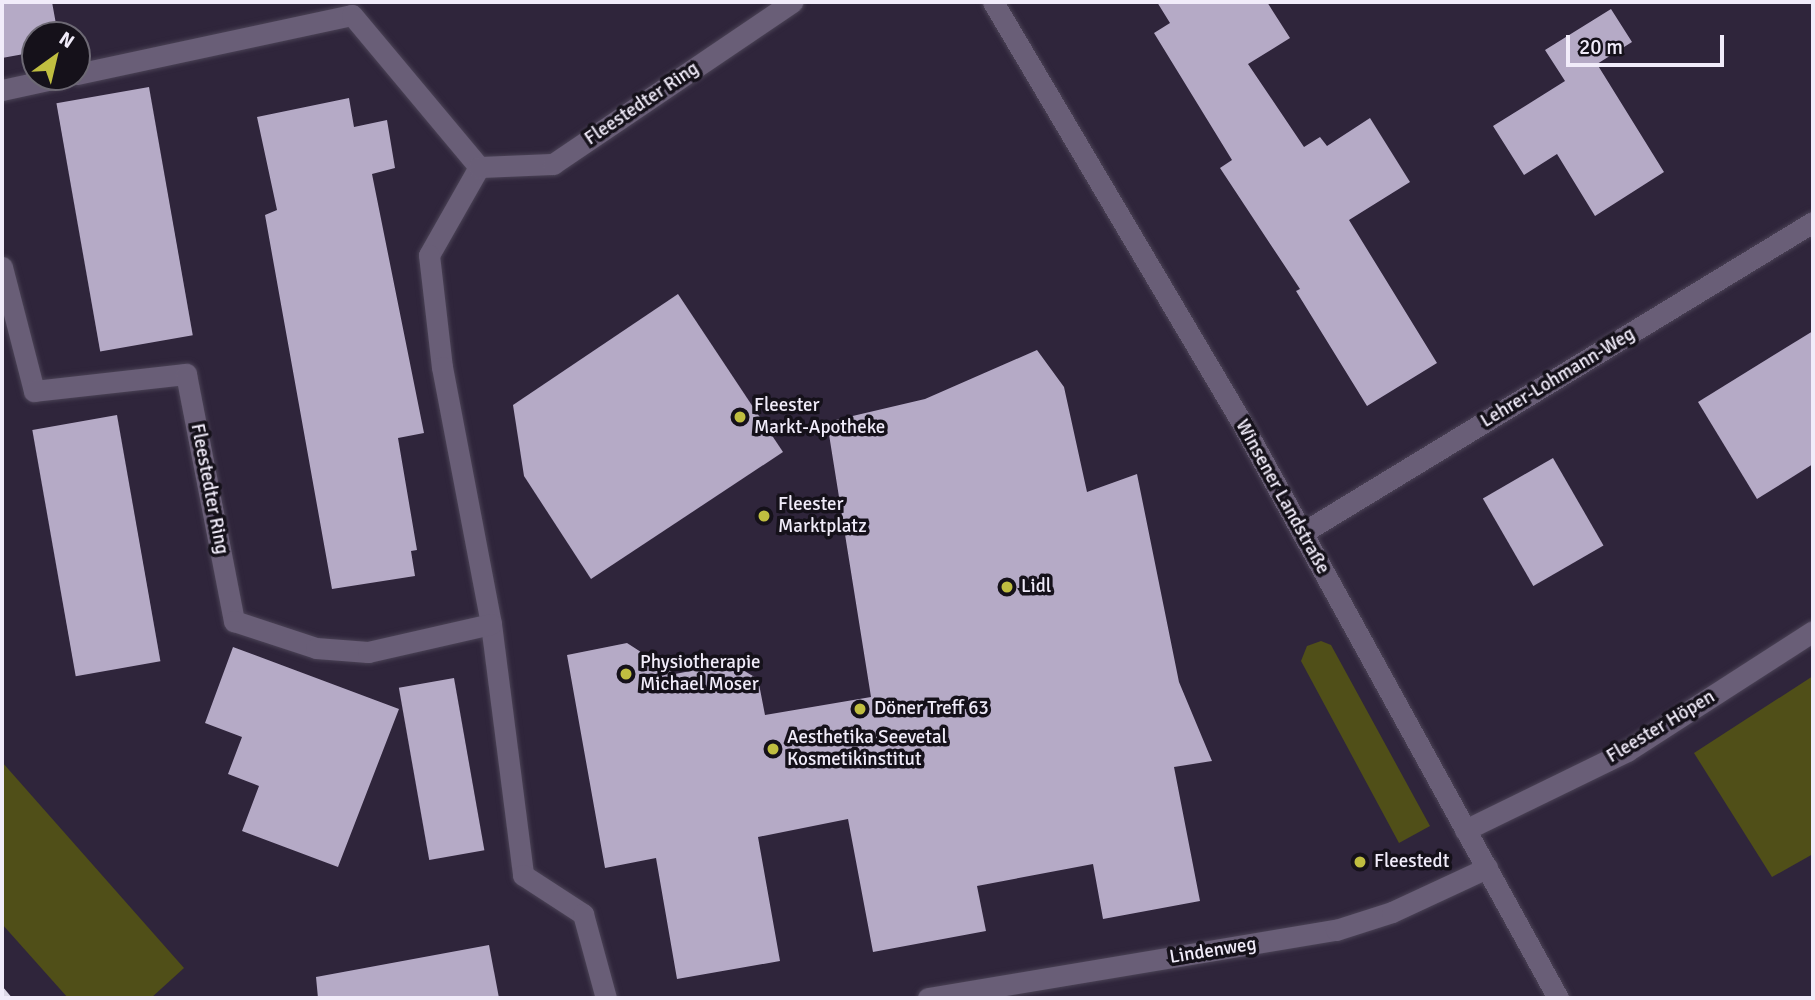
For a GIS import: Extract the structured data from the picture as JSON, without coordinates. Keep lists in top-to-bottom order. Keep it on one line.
{"streets":{"street":["Fleestedter Ring","Lehrer-Lohmann-Weg","Winsener Landstraße","Fleester Höpen","Lindenweg"]},"crossings":[["Lehrer-Lohmann-Weg","Winsener Landstraße"],["Winsener Landstraße","Fleester Höpen"],["Winsener Landstraße","Lindenweg"]],"places":["Fleester Markt-Apotheke","Fleester Marktplatz","Lidl","Physiotherapie Michael Moser","Döner Treff 63","Aesthetika Seevetal Kosmetikinstitut","Fleestedt"],"scale_bar":"20 m","north":"top right"}
